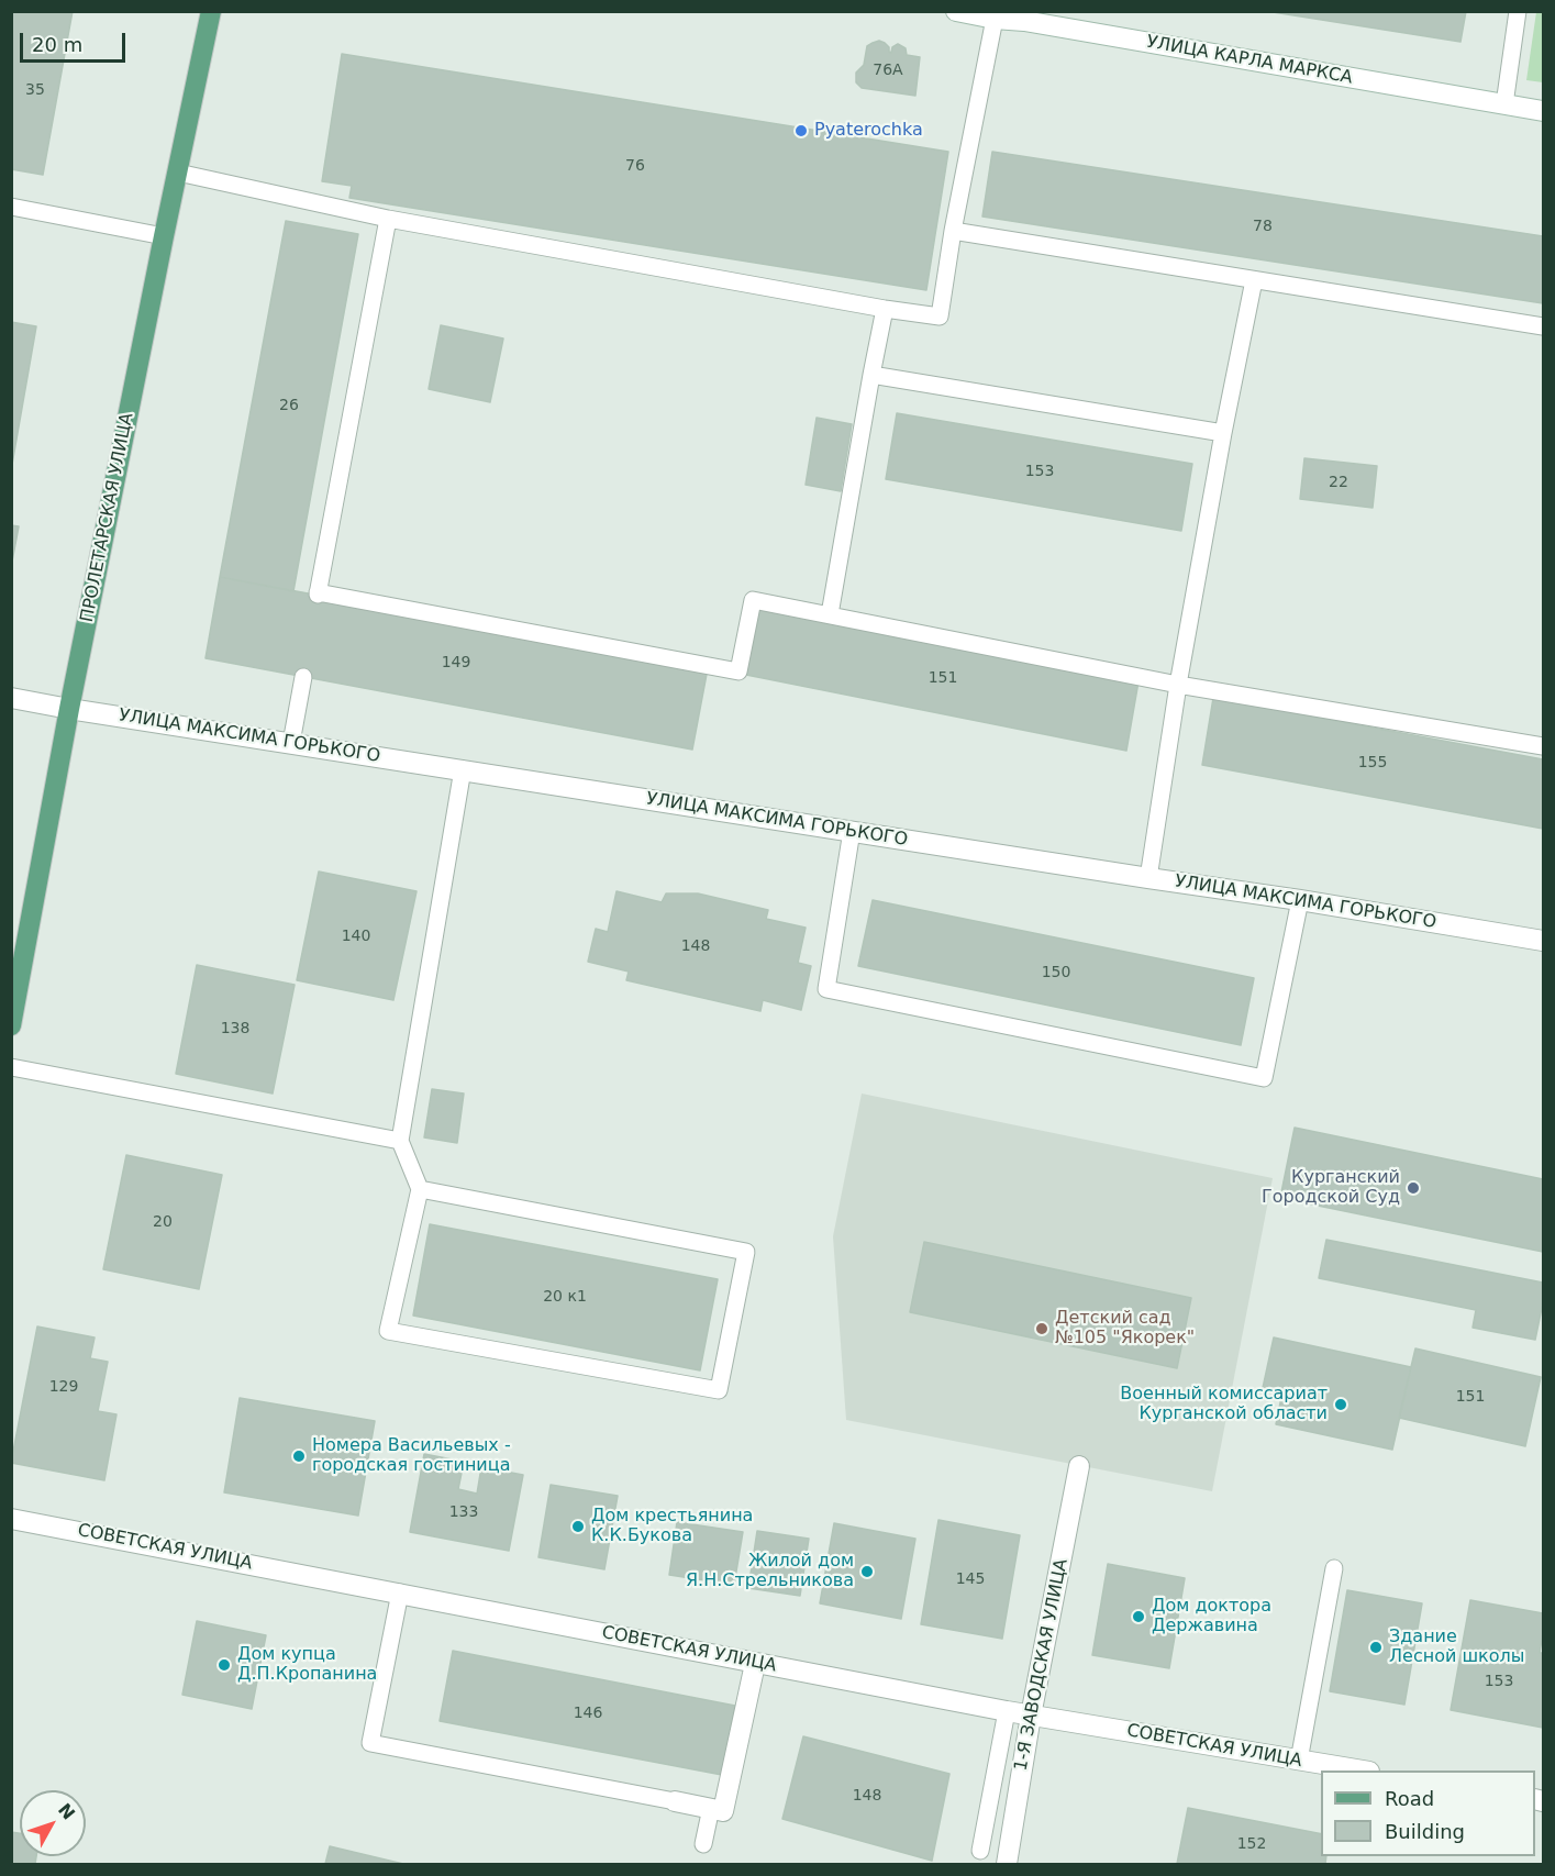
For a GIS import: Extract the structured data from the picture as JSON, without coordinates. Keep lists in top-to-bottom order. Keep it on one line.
{"streets":{"main road":["ПРОЛЕТАРСКАЯ УЛИЦА"],"street":["УЛИЦА КАРЛА МАРКСА","УЛИЦА МАКСИМА ГОРЬКОГО","СОВЕТСКАЯ УЛИЦА","1-Я ЗАВОДСКАЯ УЛИЦА"]},"crossings":[["ПРОЛЕТАРСКАЯ УЛИЦА","УЛИЦА МАКСИМА ГОРЬКОГО"],["СОВЕТСКАЯ УЛИЦА","1-Я ЗАВОДСКАЯ УЛИЦА"]],"places":["Pyaterochka","Курганский Городской Суд","Детский сад №105 \"Якорек\"","Военный комиссариат Курганской области","Номера Васильевых - городская гостиница","Дом крестьянина К.К.Букова","Жилой дом Я.Н.Стрельникова","Дом доктора Державина","Здание Лесной школы","Дом купца Д.П.Кропанина"],"house_numbers":["76А","35","76","78","26","153","22","149","151","155","140","148","150","138","20","20 к1","129","151","133","145","153","146","148","152"],"legend":["Road","Building"],"scale_bar":"20 m","north":"top right"}
